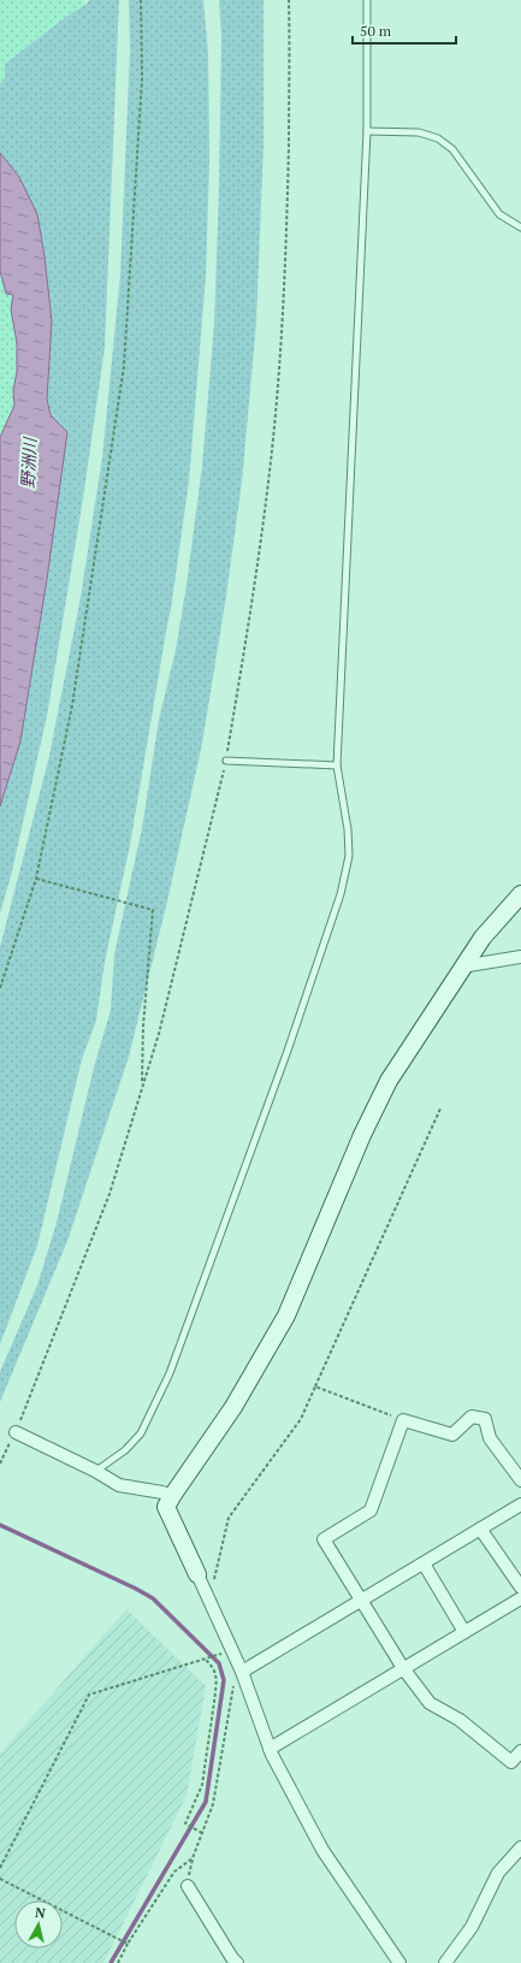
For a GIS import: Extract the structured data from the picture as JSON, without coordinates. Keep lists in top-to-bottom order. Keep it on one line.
{"water":["野洲川"],"scale_bar":"50 m","north":"top"}
